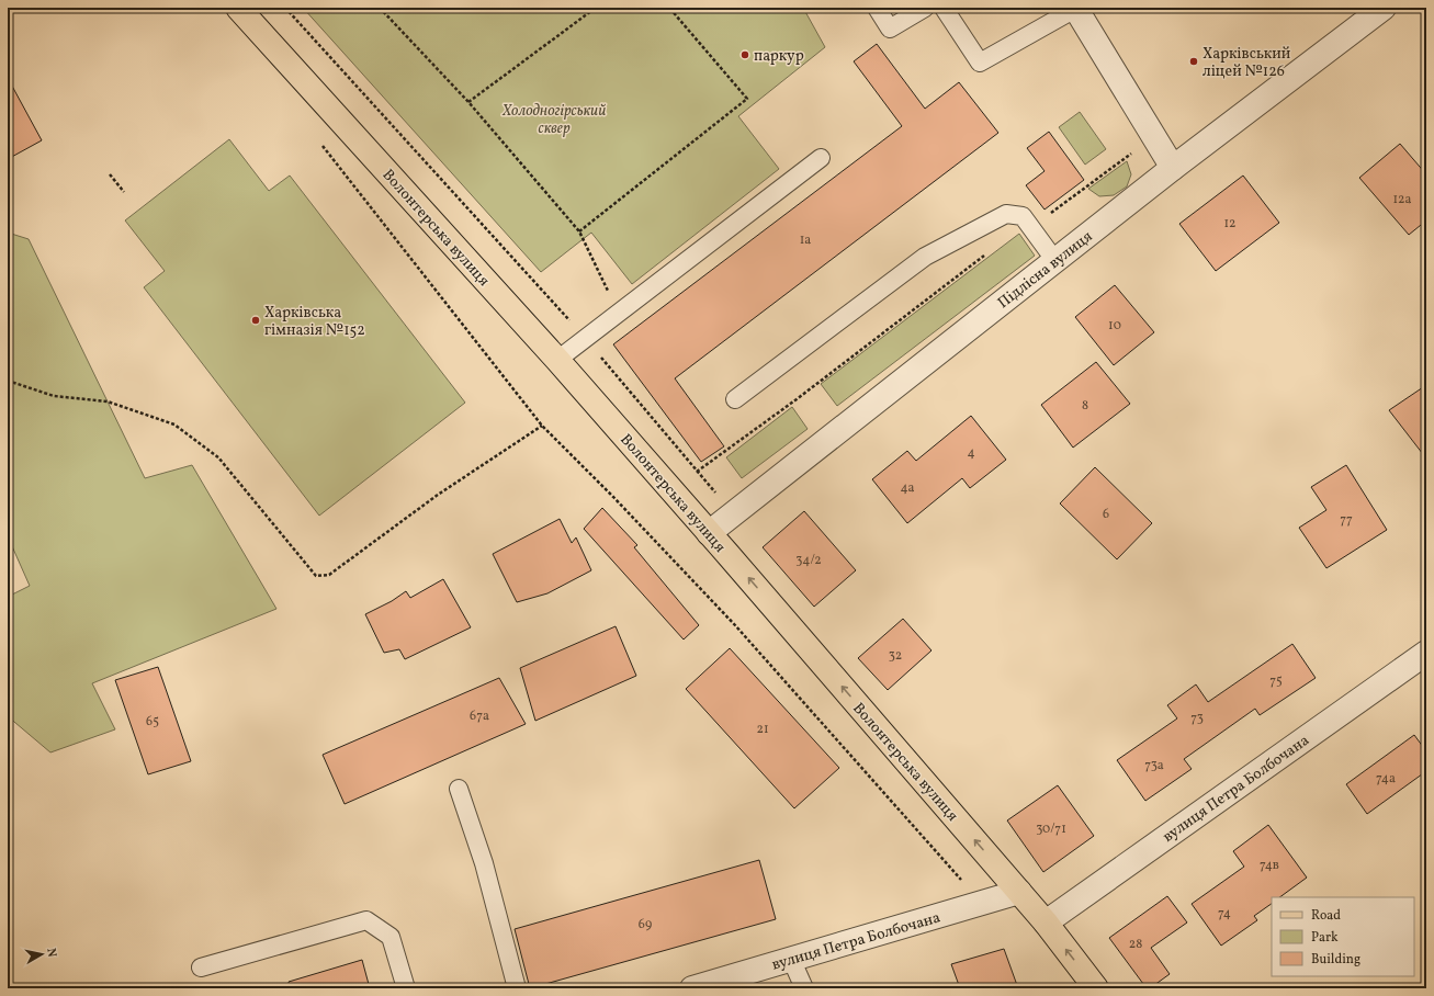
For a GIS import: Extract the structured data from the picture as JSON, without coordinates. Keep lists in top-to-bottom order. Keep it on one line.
{"streets":{"main road":["Волонтерська вулиця"],"street":["Підлісна вулиця","вулиця Петра Болбочана"]},"crossings":[["Волонтерська вулиця","Підлісна вулиця"],["Волонтерська вулиця","вулиця Петра Болбочана"]],"one_way":["Волонтерська вулиця"],"parks":["Холодногірський сквер"],"places":["паркур","Харківський ліцей №126","Харківська гімназія №152"],"house_numbers":["12а","12","1а","10","8","4","4а","6","77","34/2","32","75","67а","73","65","21","73а","74а","30/71","74в","74","69","28"],"legend":["Road","Park","Building"],"north":"right"}
